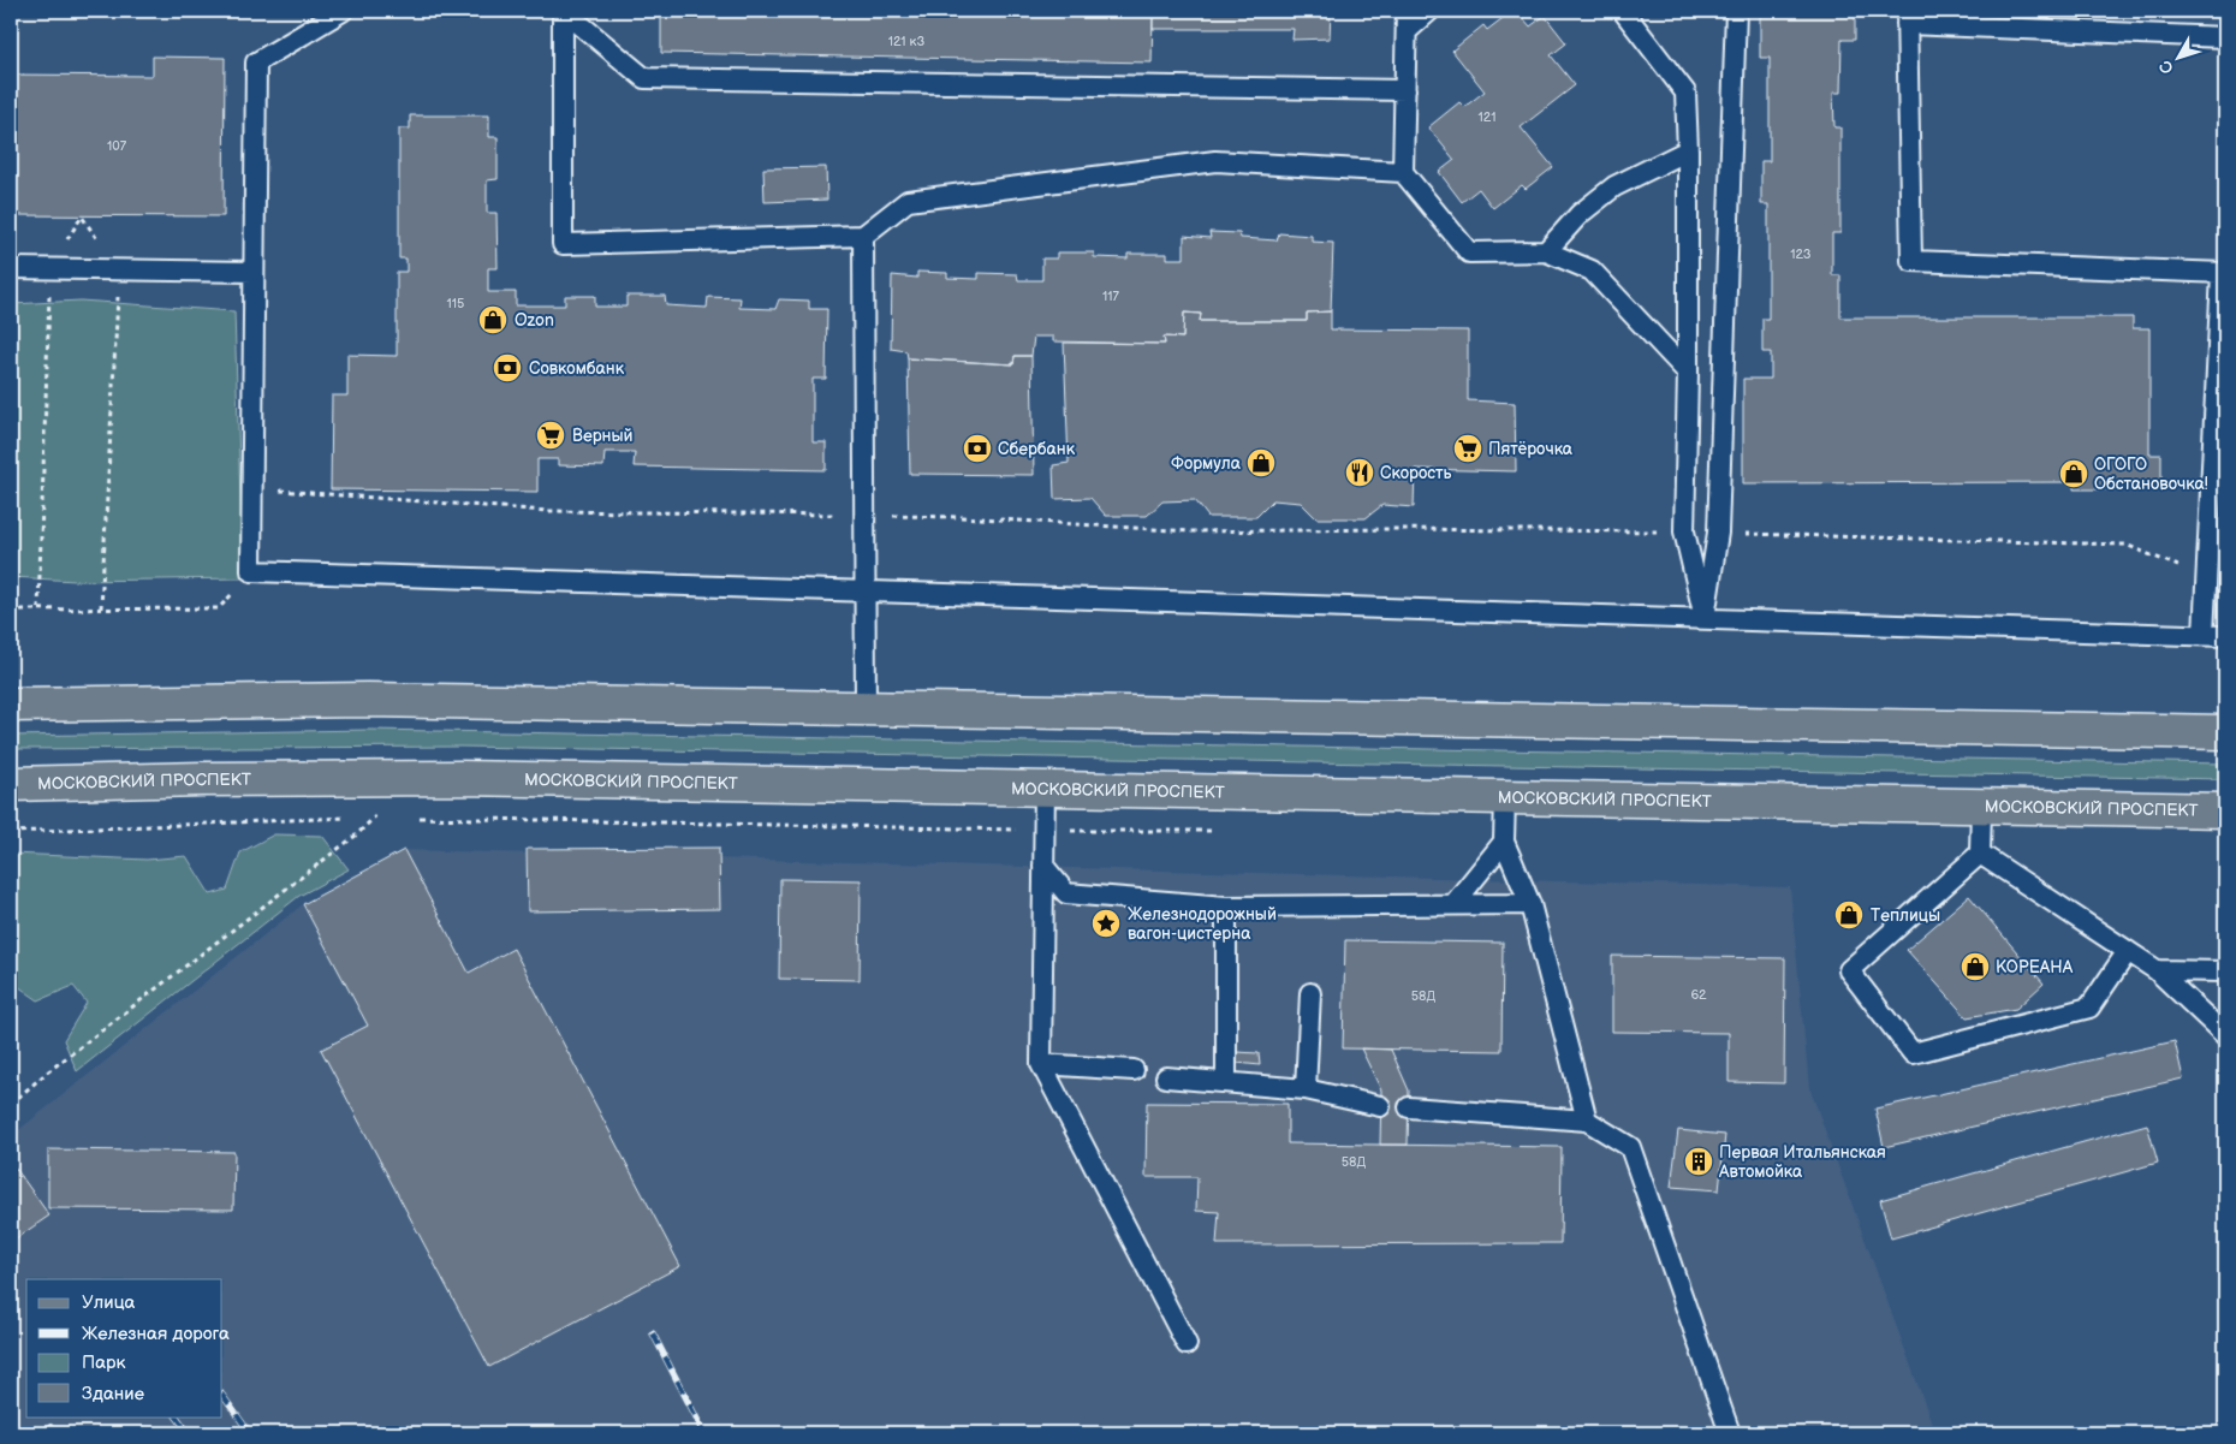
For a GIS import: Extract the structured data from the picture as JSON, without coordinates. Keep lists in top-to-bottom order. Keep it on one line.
{"streets":{"main road":["МОСКОВСКИЙ ПРОСПЕКТ"]},"places":{"shop":["Ozon","Формула","ОГОГО Обстановочка!","Теплицы","КОРЕАНА"],"bank":["Совкомбанк","Сбербанк"],"supermarket":["Верный","Пятёрочка"],"restaurant":["Скорость"],"place":["Железнодорожный вагон-цистерна"],"building":["Первая Итальянская Автомойка"]},"house_numbers":["121 к3","121","107","123","117","115","62","58Д","58Д"],"legend":["Улица","Железная дорога","Парк","Здание"],"north":"bottom left"}
